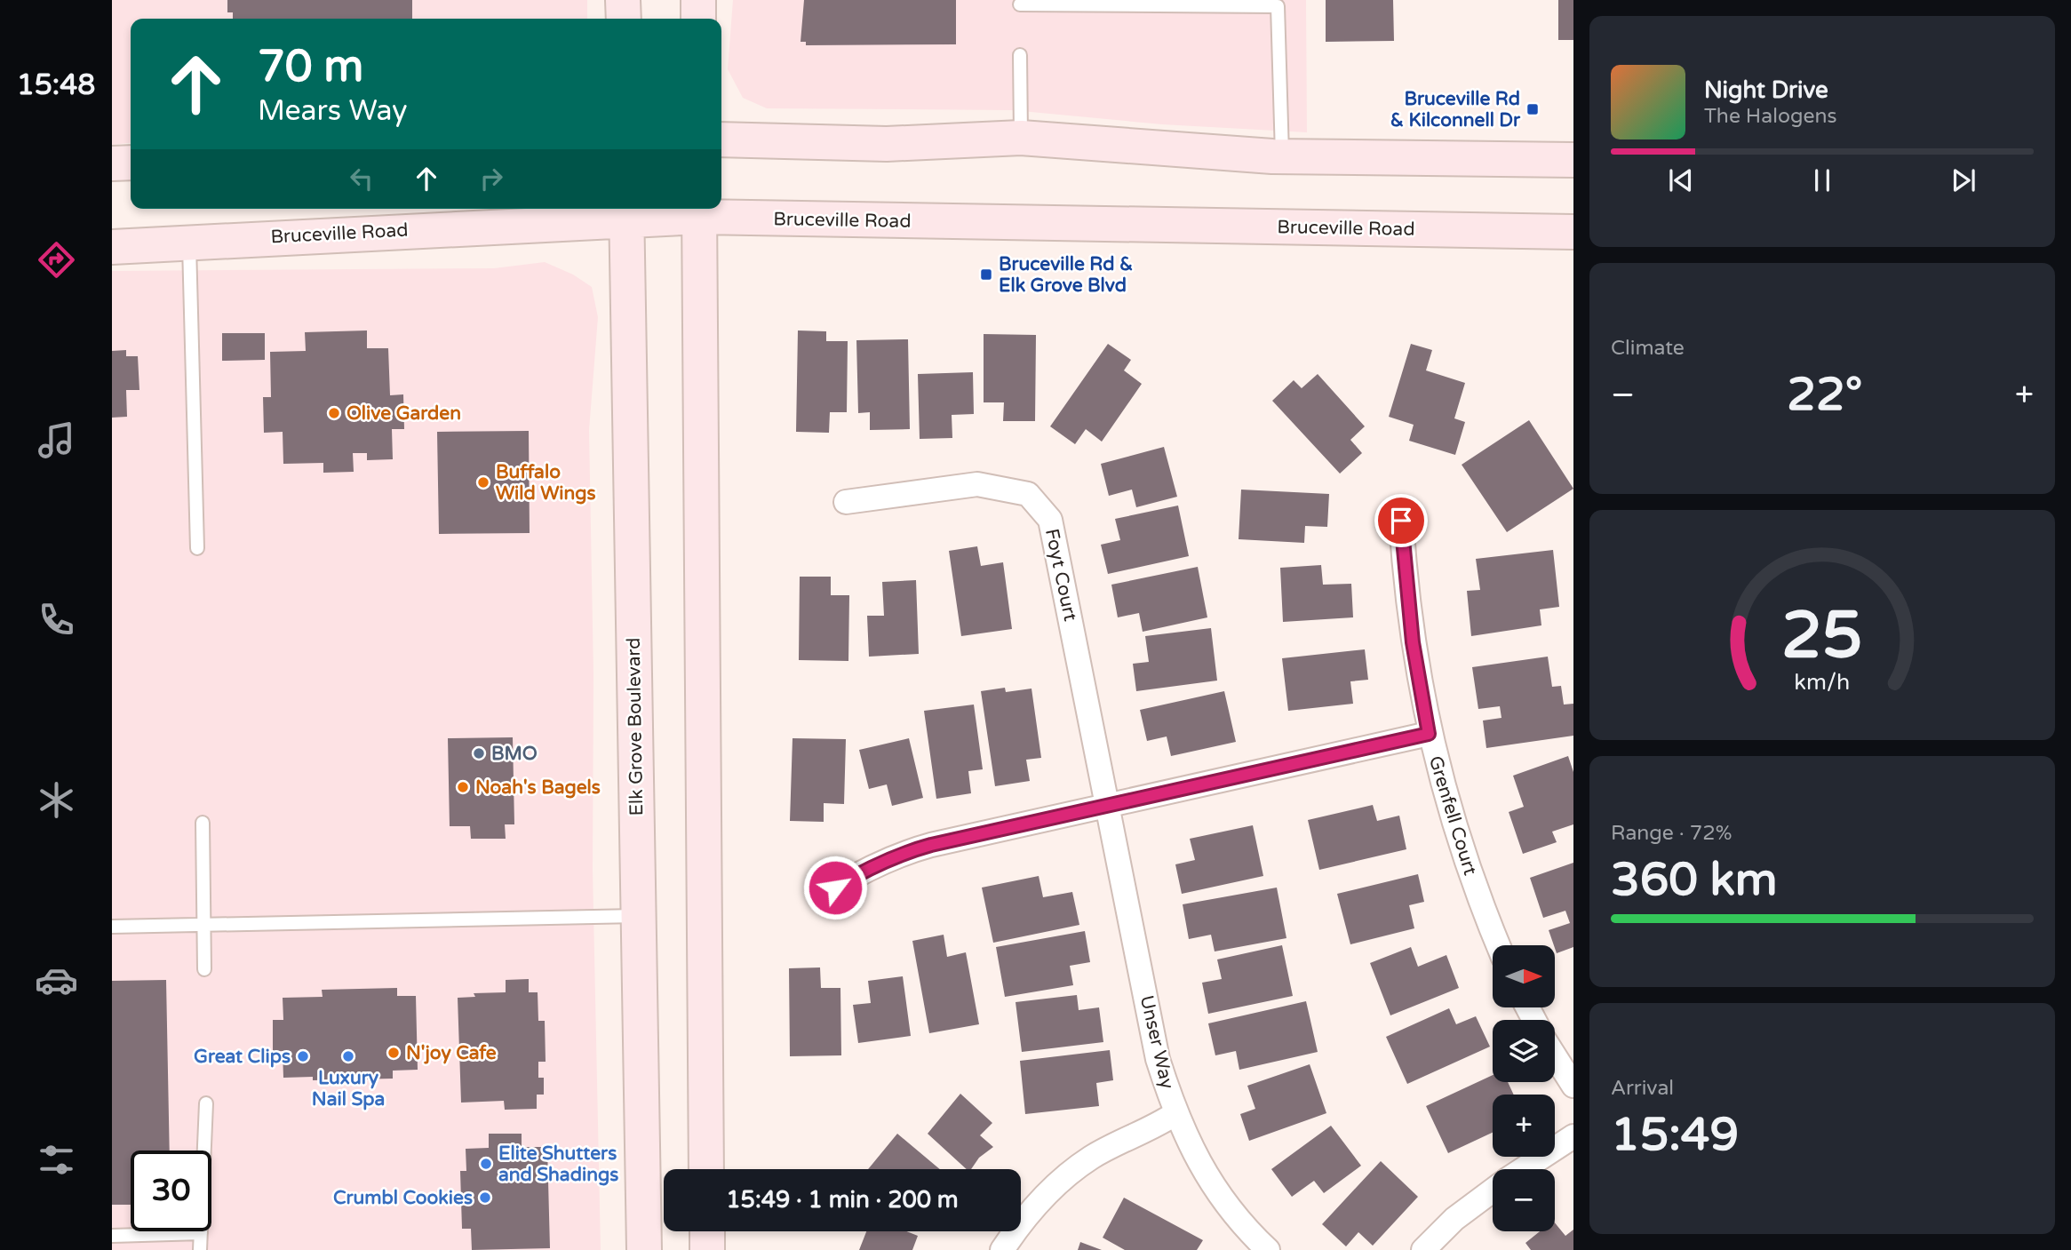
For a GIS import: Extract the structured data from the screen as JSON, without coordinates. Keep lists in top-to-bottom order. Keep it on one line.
{"streets":{"main road":["Bruceville Road","Elk Grove Boulevard"],"street":["Foyt Court","Grenfell Court","Unser Way"]},"crossings":[["Bruceville Road","Elk Grove Boulevard"],["Foyt Court","Unser Way"]],"places":{"transit":["Bruceville Rd & Kilconnell Dr","Bruceville Rd & Elk Grove Blvd"],"other":["Olive Garden","Buffalo Wild Wings","BMO","Noah's Bagels","N'joy Cafe","Great Clips","Luxury Nail Spa","Elite Shutters and Shadings","Crumbl Cookies"]},"north":"right","page":{"tabs":"15:48","turn":["70 m","Mears Way"],"song":["Night Drive","The Halogens"],"tile":["Climate",["Range · 72%","360 km"],["Arrival","15:49"]],"heat":["−","22°","+"],"map_buttons":["+","−"],"limit":"30","trip":"15:49 · 1 min · 200 m","gauge":["25","km/h"]}}
